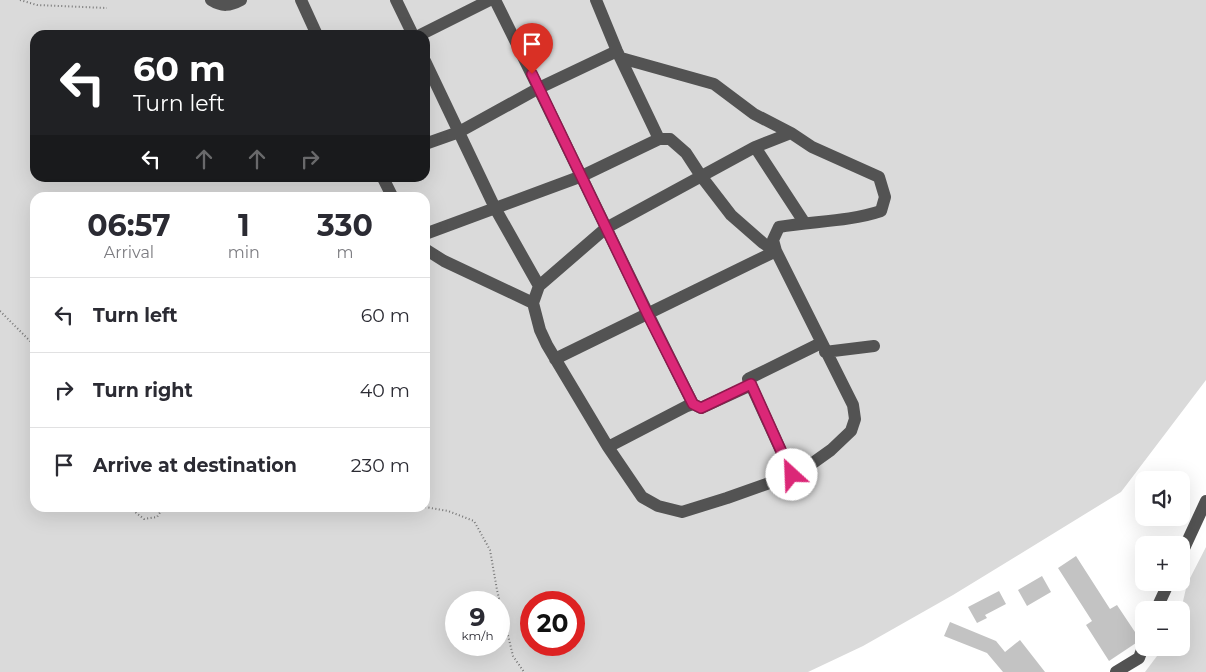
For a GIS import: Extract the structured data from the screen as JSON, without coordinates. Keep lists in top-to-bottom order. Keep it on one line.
{"page":{"turn":["60 m","Turn left"],"eta":["06:57","Arrival","1","min","330","m"],"list":[{"name":"Turn left","value":"60 m"},{"name":"Turn right","value":"40 m"},{"name":"Arrive at destination","value":"230 m"}],"map_buttons":["+","−"],"speed":"9 km/h","limit":"20"}}
